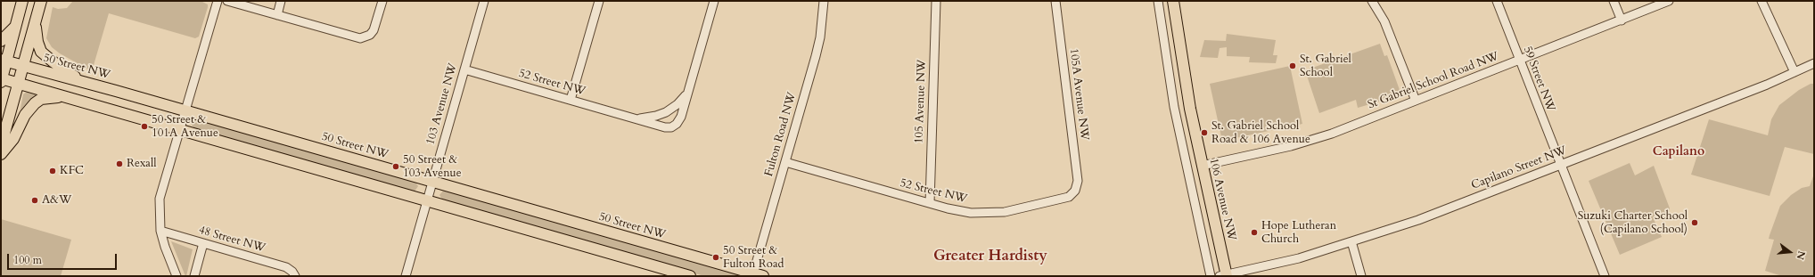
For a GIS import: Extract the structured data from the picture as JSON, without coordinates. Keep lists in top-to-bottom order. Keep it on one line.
{"streets":{"main road":["50 Street NW","106 Avenue NW"],"street":["59 Street NW","St Gabriel School Road NW","52 Street NW","105A Avenue NW","105 Avenue NW","103 Avenue NW","Fulton Road NW","Capilano Street NW","48 Street NW"]},"crossings":[["50 Street NW","103 Avenue NW"],["50 Street NW","Fulton Road NW"],["59 Street NW","St Gabriel School Road NW"],["59 Street NW","Capilano Street NW"],["St Gabriel School Road NW","106 Avenue NW"],["52 Street NW","105A Avenue NW"],["52 Street NW","105 Avenue NW"],["52 Street NW","103 Avenue NW"],["52 Street NW","Fulton Road NW"],["Capilano Street NW","106 Avenue NW"]],"districts":["Capilano","Greater Hardisty"],"places":["St. Gabriel School","50 Street & 101A Avenue","St. Gabriel School Road & 106 Avenue","Rexall","50 Street & 103 Avenue","KFC","A&W","Suzuki Charter School (Capilano School)","Hope Lutheran Church","50 Street & Fulton Road"],"scale_bar":"100 m","north":"right"}
